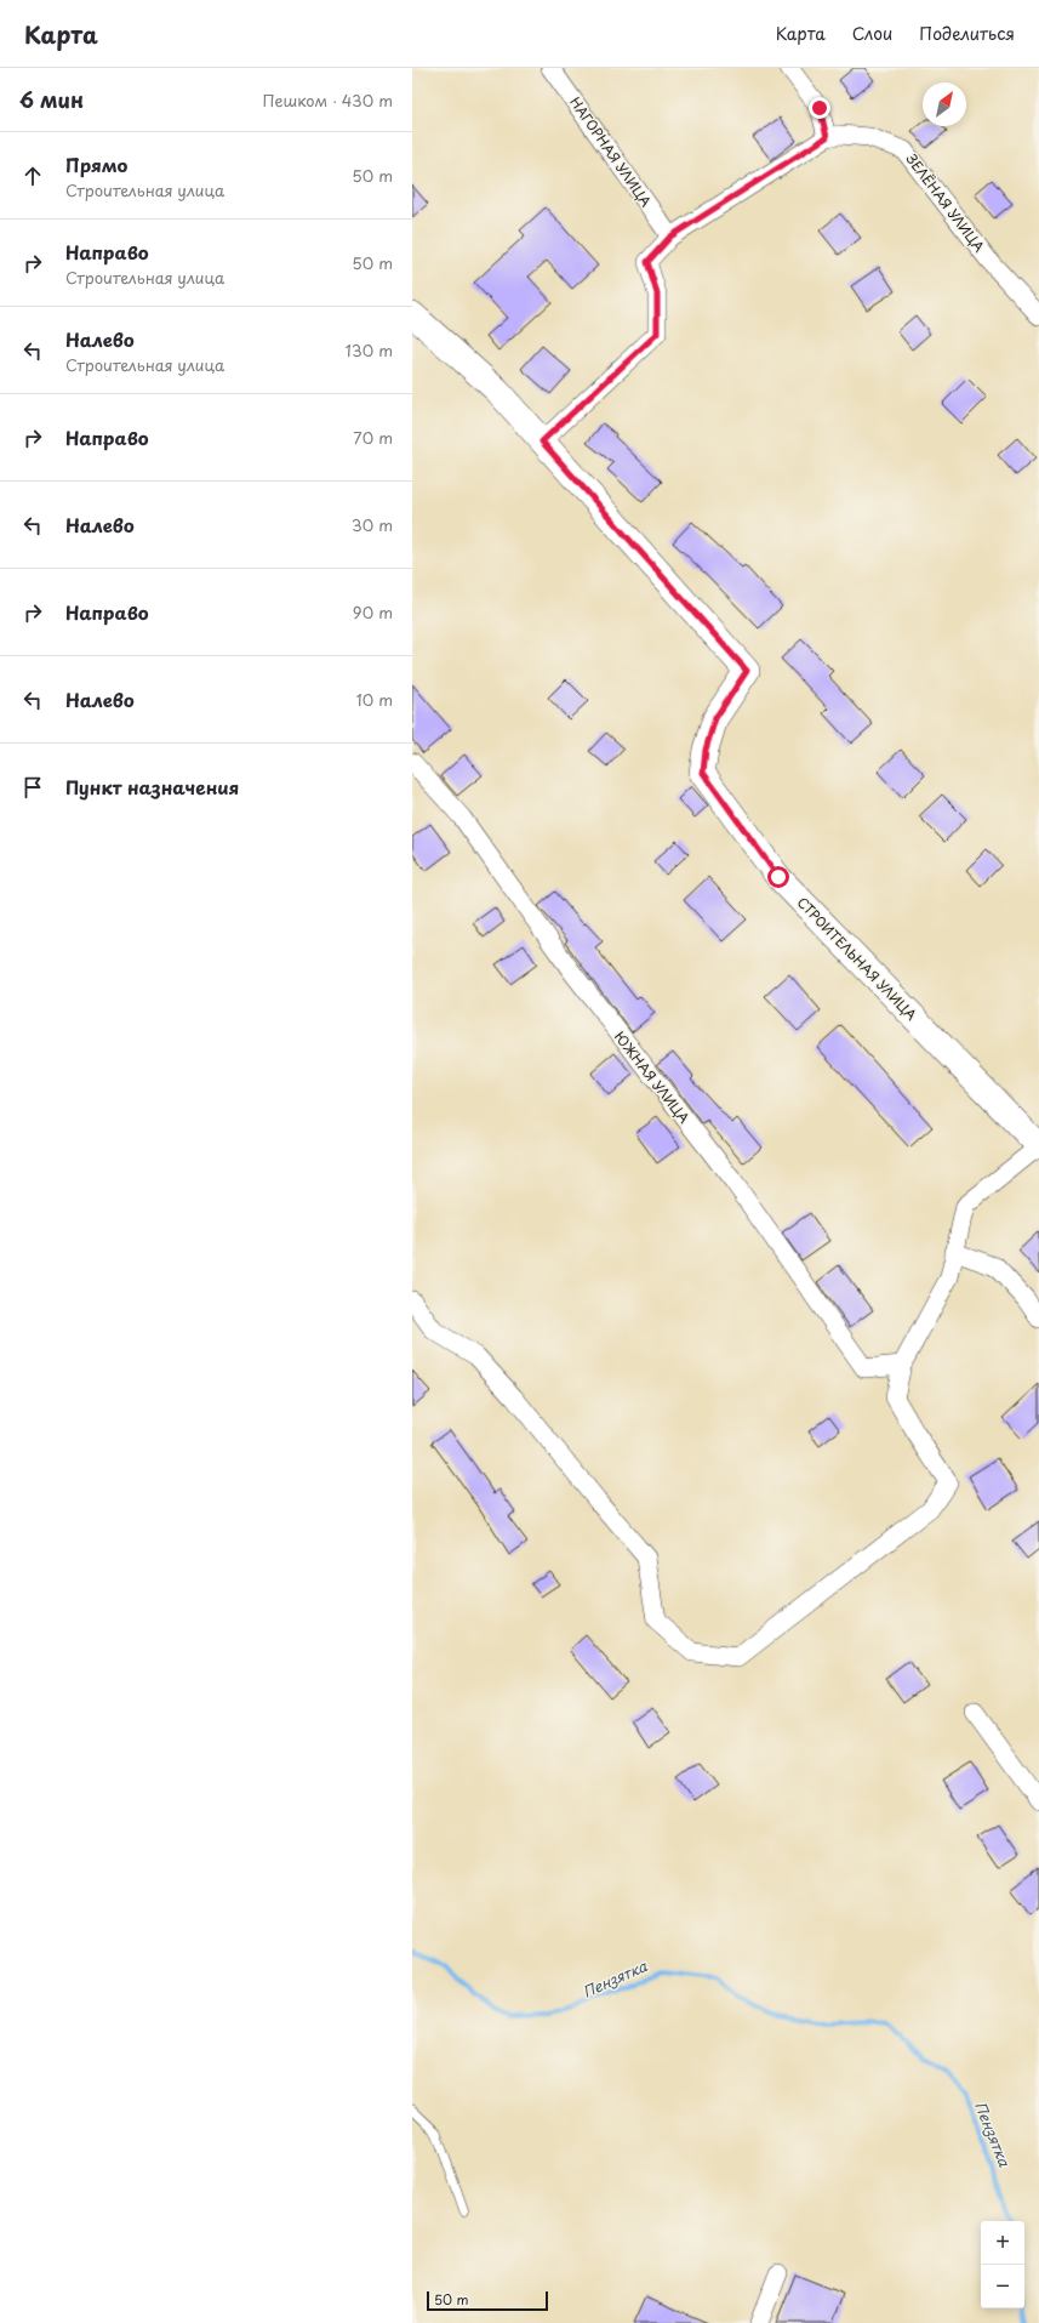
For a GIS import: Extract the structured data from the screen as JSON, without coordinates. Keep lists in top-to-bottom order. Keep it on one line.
{"streets":{"street":["НАГОРНАЯ УЛИЦА","ЗЕЛЁНАЯ УЛИЦА","СТРОИТЕЛЬНАЯ УЛИЦА","ЮЖНАЯ УЛИЦА"]},"water":["Пензятка"],"scale_bar":"50 m","north":"top right","page":{"header":"Карта","nav":["Карта","Слои","Поделиться"],"heading":["6 мин","Пешком · 430 m"],"list":[["Прямо","Строительная улица","50 m"],["Направо","Строительная улица","50 m"],["Налево","Строительная улица","130 m"],["Направо","70 m"],["Налево","30 m"],["Направо","90 m"],["Налево","10 m"],"Пункт назначения"],"map_buttons":["+","−"],"scale":"50 m"}}
